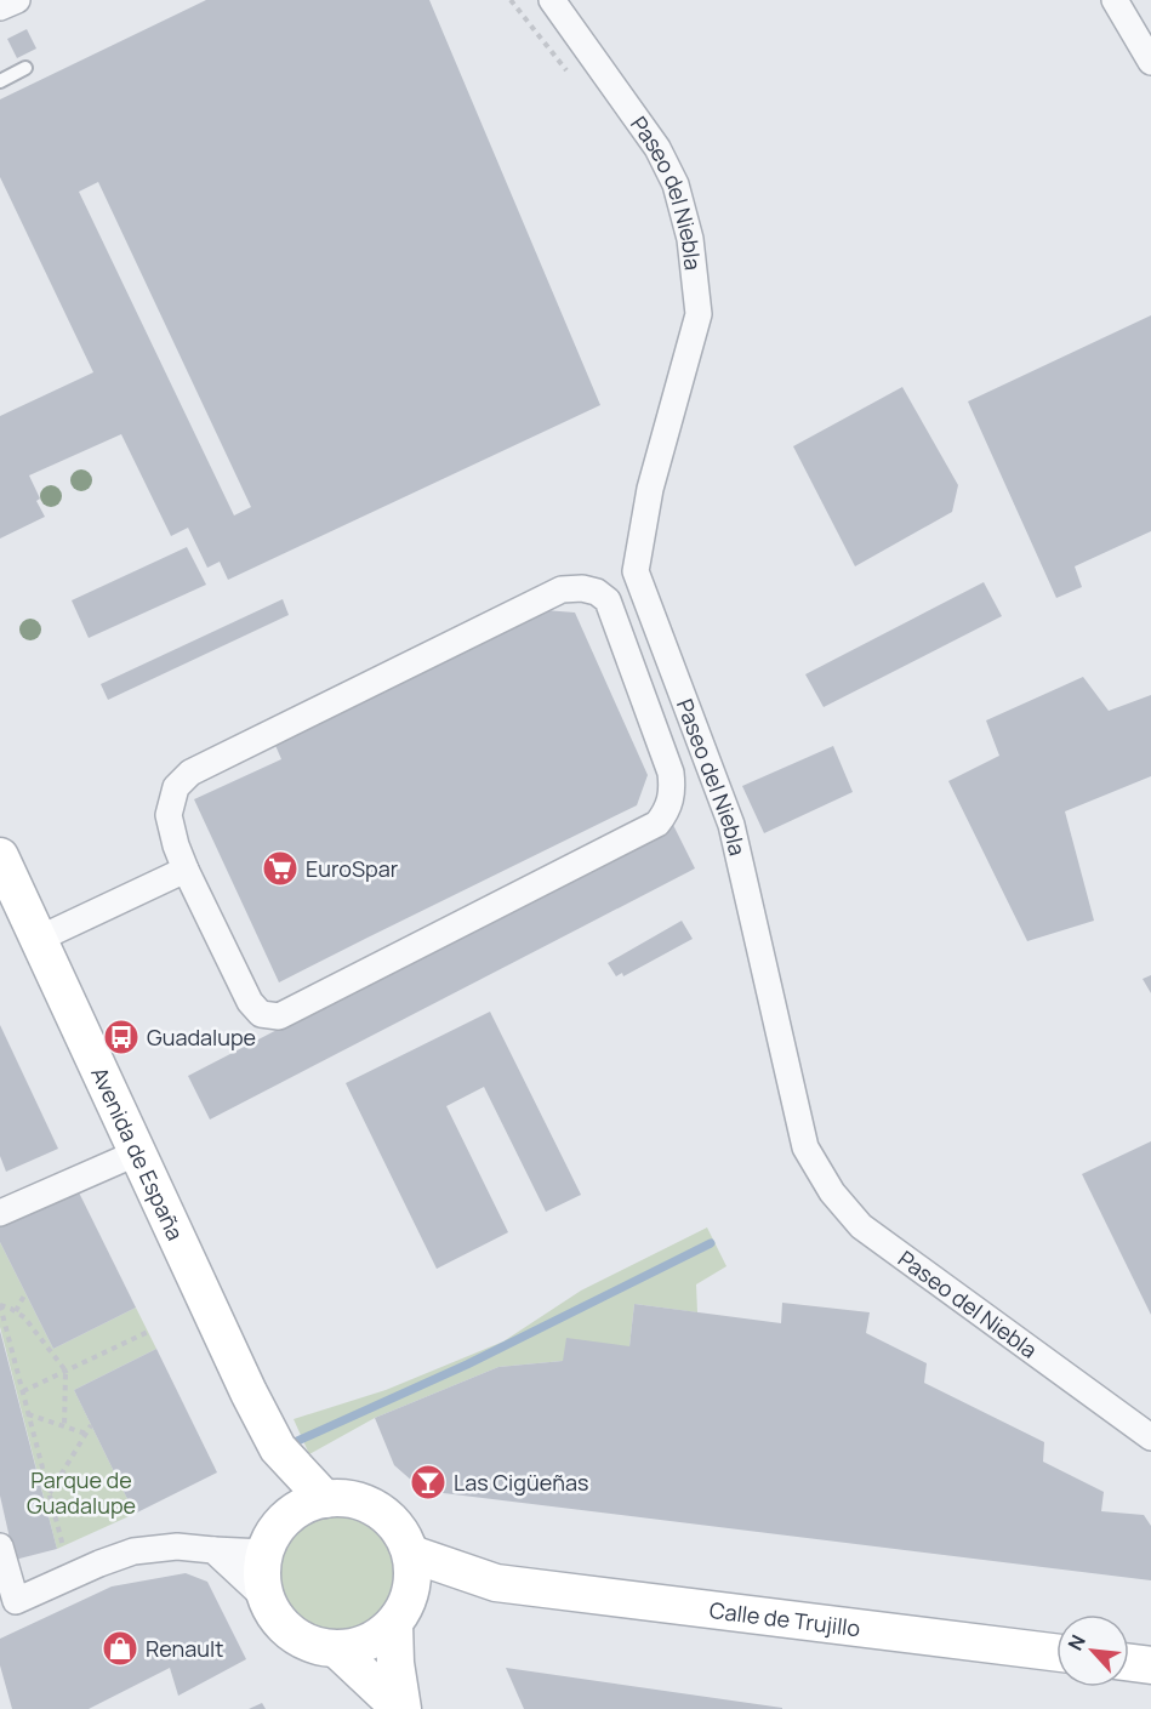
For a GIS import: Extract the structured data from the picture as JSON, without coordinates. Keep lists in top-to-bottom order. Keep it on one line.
{"streets":{"main road":["Avenida de España","Calle de Trujillo"],"street":["Paseo del Niebla"]},"parks":["Parque de Guadalupe"],"places":{"supermarket":["EuroSpar"],"bus stop":["Guadalupe"],"bar":["Las Cigüeñas"],"shop":["Renault"]},"north":"top left"}
